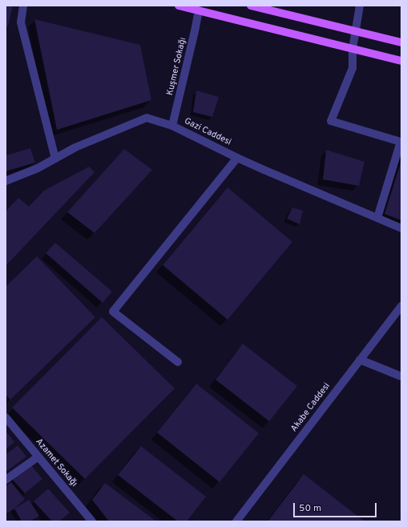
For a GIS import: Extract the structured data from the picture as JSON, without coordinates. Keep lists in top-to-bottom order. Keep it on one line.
{"streets":{"street":["Kuşmer Sokağı","Gazi Caddesi","Akabe Caddesi","Azamet Sokağı"]},"crossings":[["Kuşmer Sokağı","Gazi Caddesi"]],"scale_bar":"50 m"}
